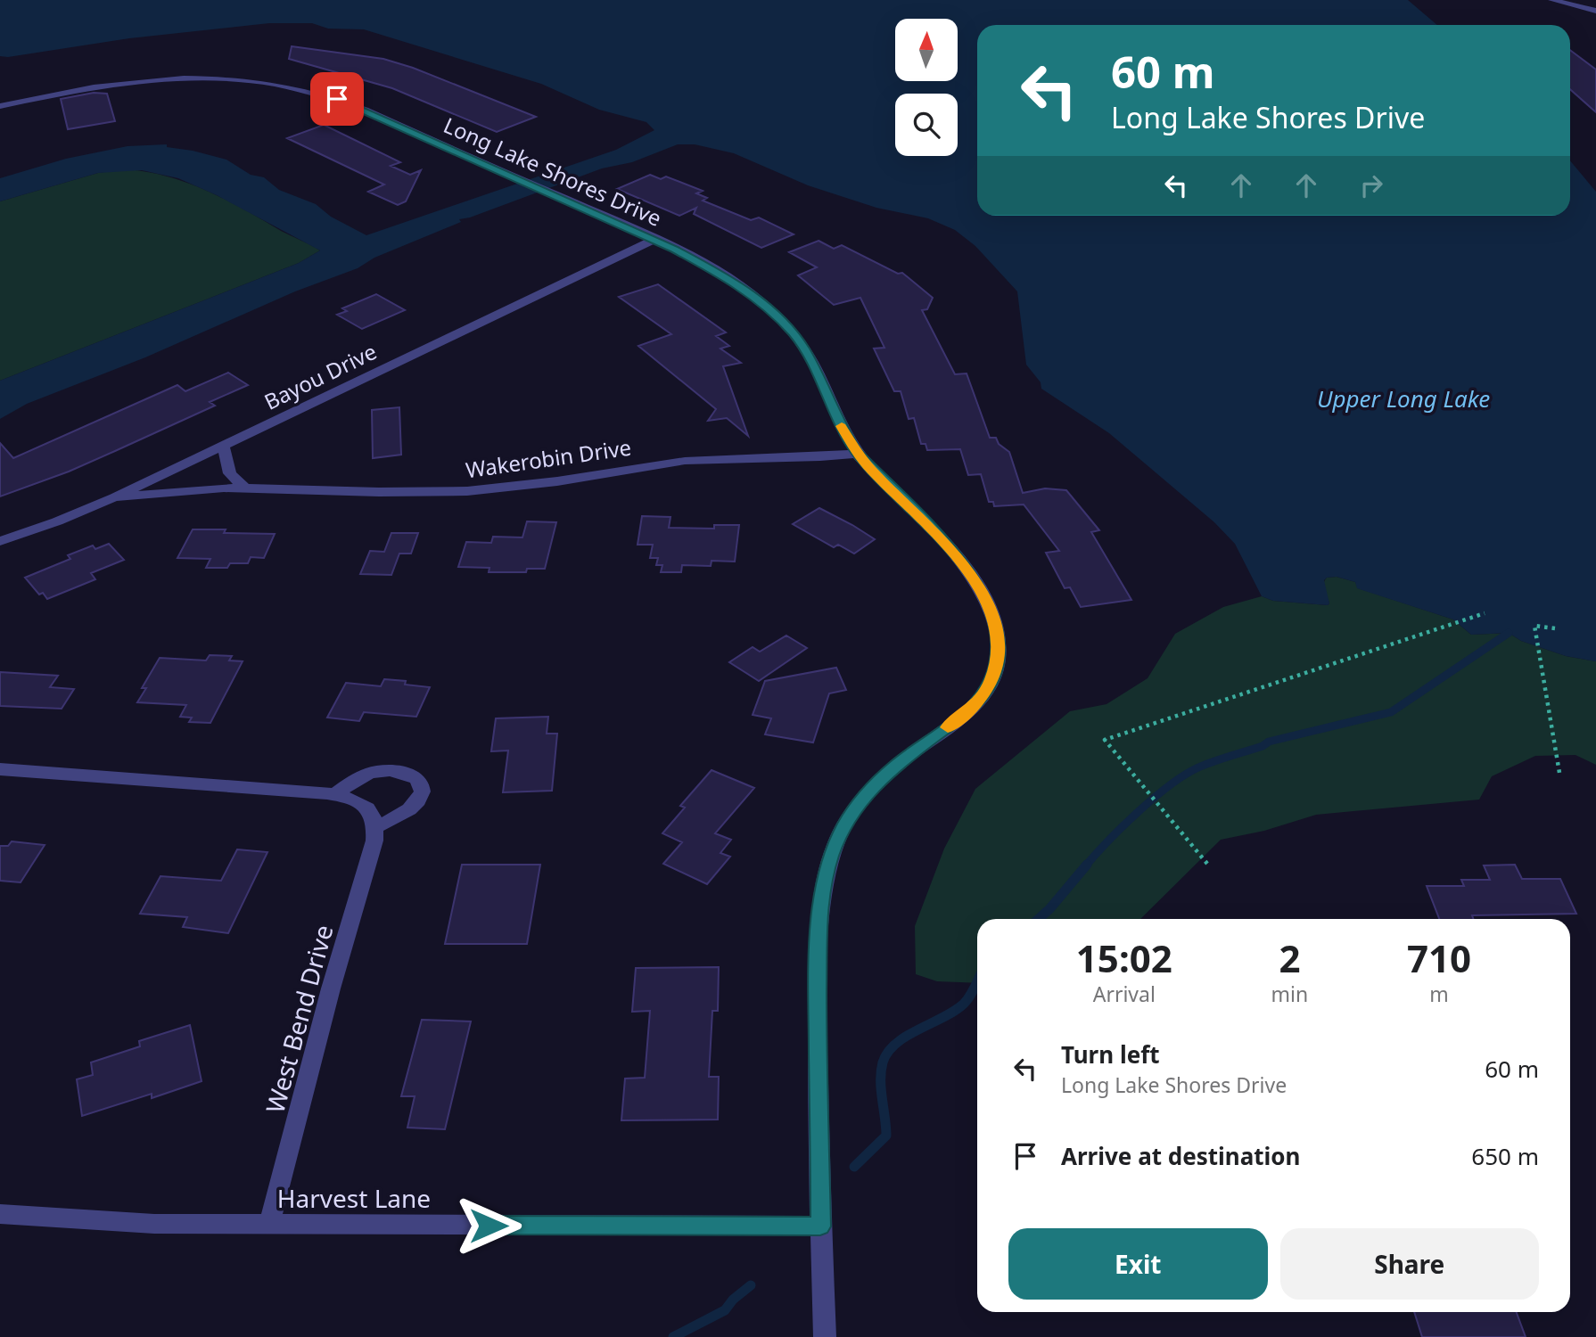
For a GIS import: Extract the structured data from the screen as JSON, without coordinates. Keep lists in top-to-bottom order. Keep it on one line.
{"streets":{"street":["Long Lake Shores Drive","Bayou Drive","Wakerobin Drive","West Bend Drive","Harvest Lane"]},"crossings":[["Long Lake Shores Drive","Bayou Drive"],["Long Lake Shores Drive","Wakerobin Drive"],["Long Lake Shores Drive","Harvest Lane"],["Bayou Drive","Wakerobin Drive"],["West Bend Drive","Harvest Lane"]],"water":["Upper Long Lake"],"north":"top","page":{"turn":["60 m","Long Lake Shores Drive"],"eta":["15:02","Arrival","2","min","710","m"],"list":[{"name":"Turn left","note":"Long Lake Shores Drive","value":"60 m"},{"name":"Arrive at destination","value":"650 m"}],"buttons":["Exit","Share"]}}
